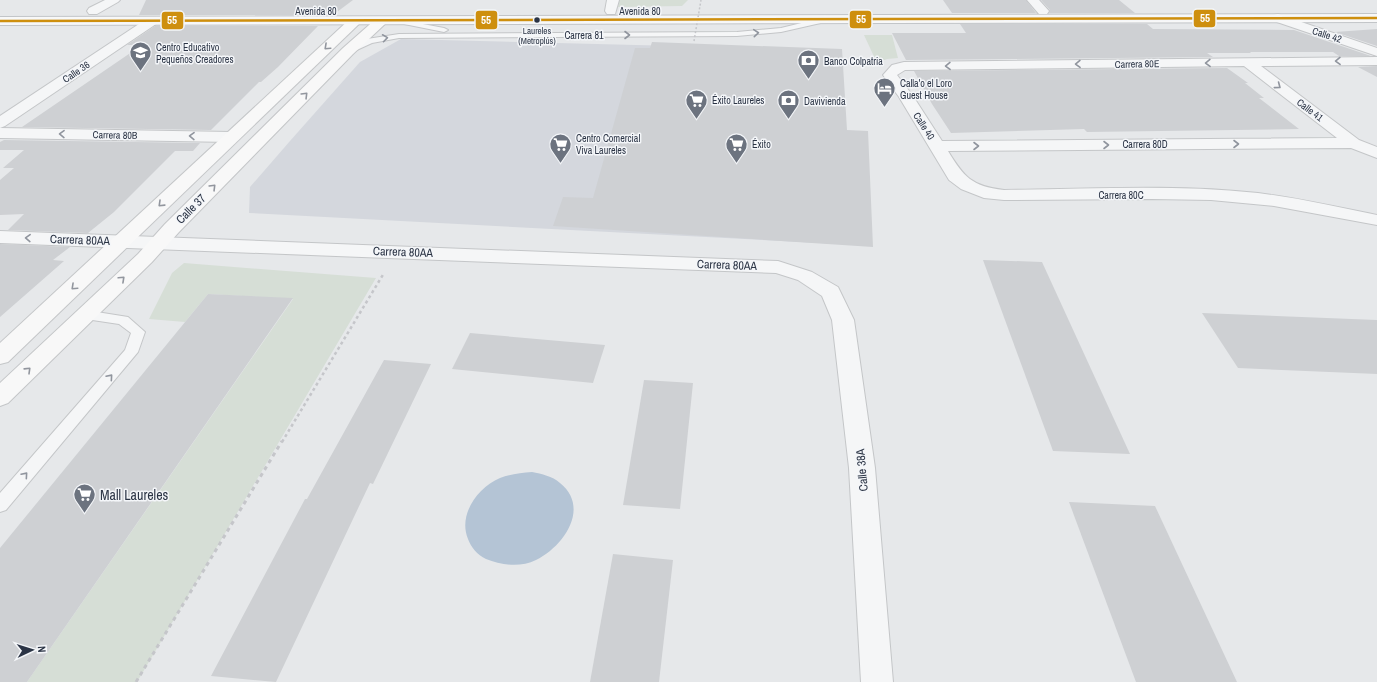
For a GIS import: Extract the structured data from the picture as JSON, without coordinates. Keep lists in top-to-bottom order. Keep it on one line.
{"streets":{"main road":["Avenida 80","Calle 37"],"street":["Calle 42","Carrera 80E","Calle 36","Calle 41","Calle 40","Carrera 80B","Carrera 80D","Carrera 80C","Carrera 80AA","Calle 38A"],"lane":["Carrera 81"]},"crossings":[["Avenida 80","Carrera 81"],["Avenida 80","Calle 42"],["Avenida 80","Calle 36"],["Avenida 80","Calle 37"],["Carrera 81","Calle 37"],["Carrera 80E","Calle 41"],["Carrera 80E","Calle 40"],["Calle 41","Carrera 80D"],["Calle 40","Carrera 80D"],["Calle 40","Carrera 80C"],["Carrera 80B","Calle 37"],["Carrera 80D","Carrera 80C"],["Calle 37","Carrera 80AA"],["Carrera 80AA","Calle 38A"]],"one_way":["Carrera 81","Carrera 80E","Calle 41","Carrera 80B","Carrera 80D"],"places":{"other":["Laureles (Metroplús)"],"school or university":["Centro Educativo Pequeños Creadores"],"bank":["Banco Colpatria","Davivienda"],"hotel":["Calla'o el Loro Guest House"],"supermarket":["Éxito Laureles","Centro Comercial Viva Laureles","Éxito","Mall Laureles"]},"lines":["transit line 55"],"north":"right"}
